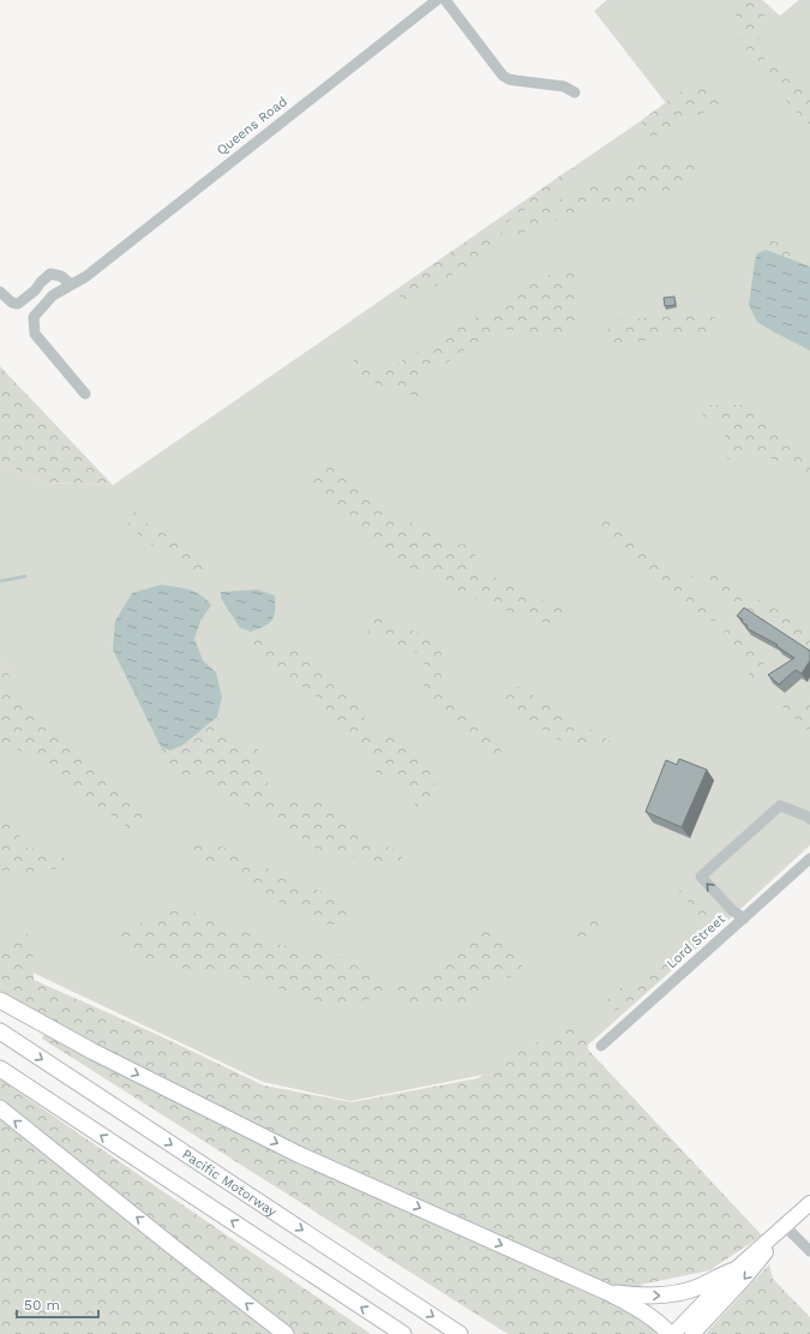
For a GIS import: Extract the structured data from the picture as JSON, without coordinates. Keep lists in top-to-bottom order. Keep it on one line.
{"streets":{"highway":["Pacific Motorway"],"street":["Queens Road","Lord Street"]},"scale_bar":"50 m"}
